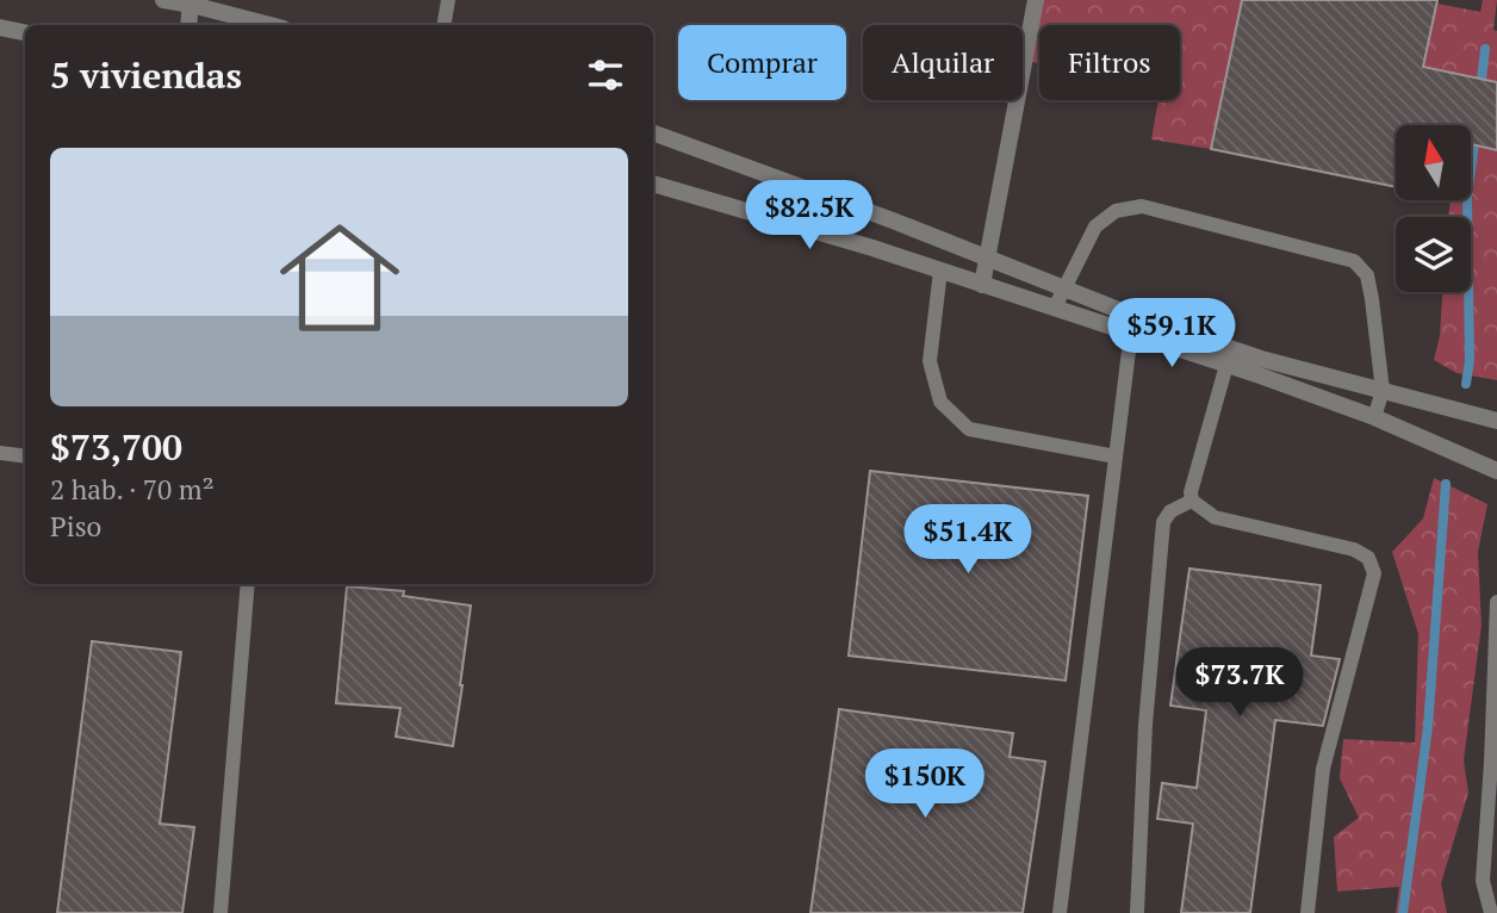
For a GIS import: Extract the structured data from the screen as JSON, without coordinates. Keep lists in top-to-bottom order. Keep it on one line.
{"north":"top","page":{"chip":["Comprar","Alquilar","Filtros"],"heading":"5 viviendas","list":[{"name":"$73,700","note":"2 hab. · 70 m² · Piso"}],"price":["$82.5K","$59.1K","$51.4K","$73.7K","$150K"]}}
